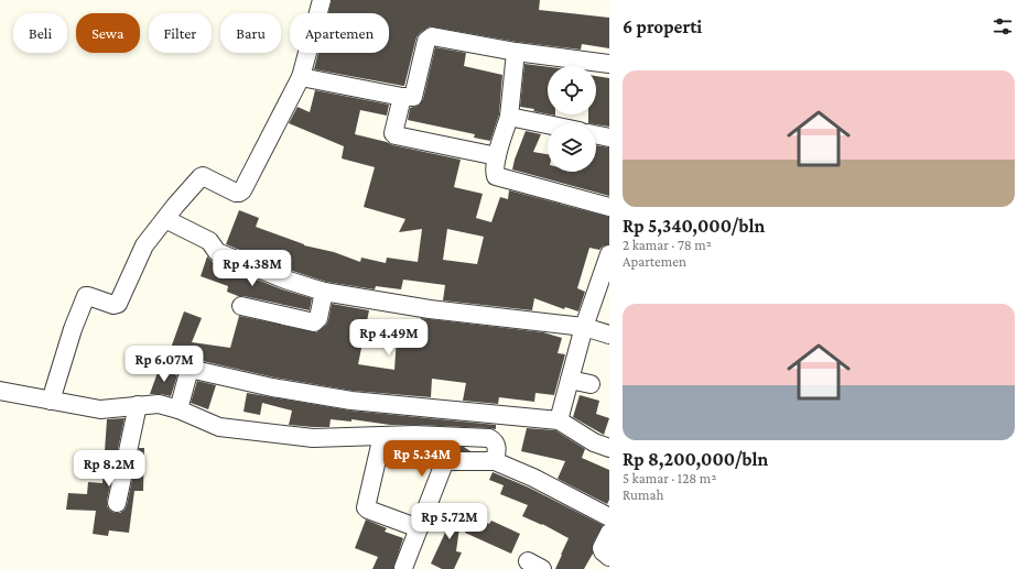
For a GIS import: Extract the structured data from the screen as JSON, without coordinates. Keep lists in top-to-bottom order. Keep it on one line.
{"page":{"heading":"6 properti","chip":["Beli","Sewa","Filter","Baru","Apartemen"],"list":[{"name":"Rp 5,340,000/bln","note":"2 kamar · 78 m² · Apartemen"},{"name":"Rp 8,200,000/bln","note":"5 kamar · 128 m² · Rumah"}],"price":["Rp 4.38M","Rp 4.49M","Rp 6.07M","Rp 5.34M","Rp 8.2M","Rp 5.72M"]}}
